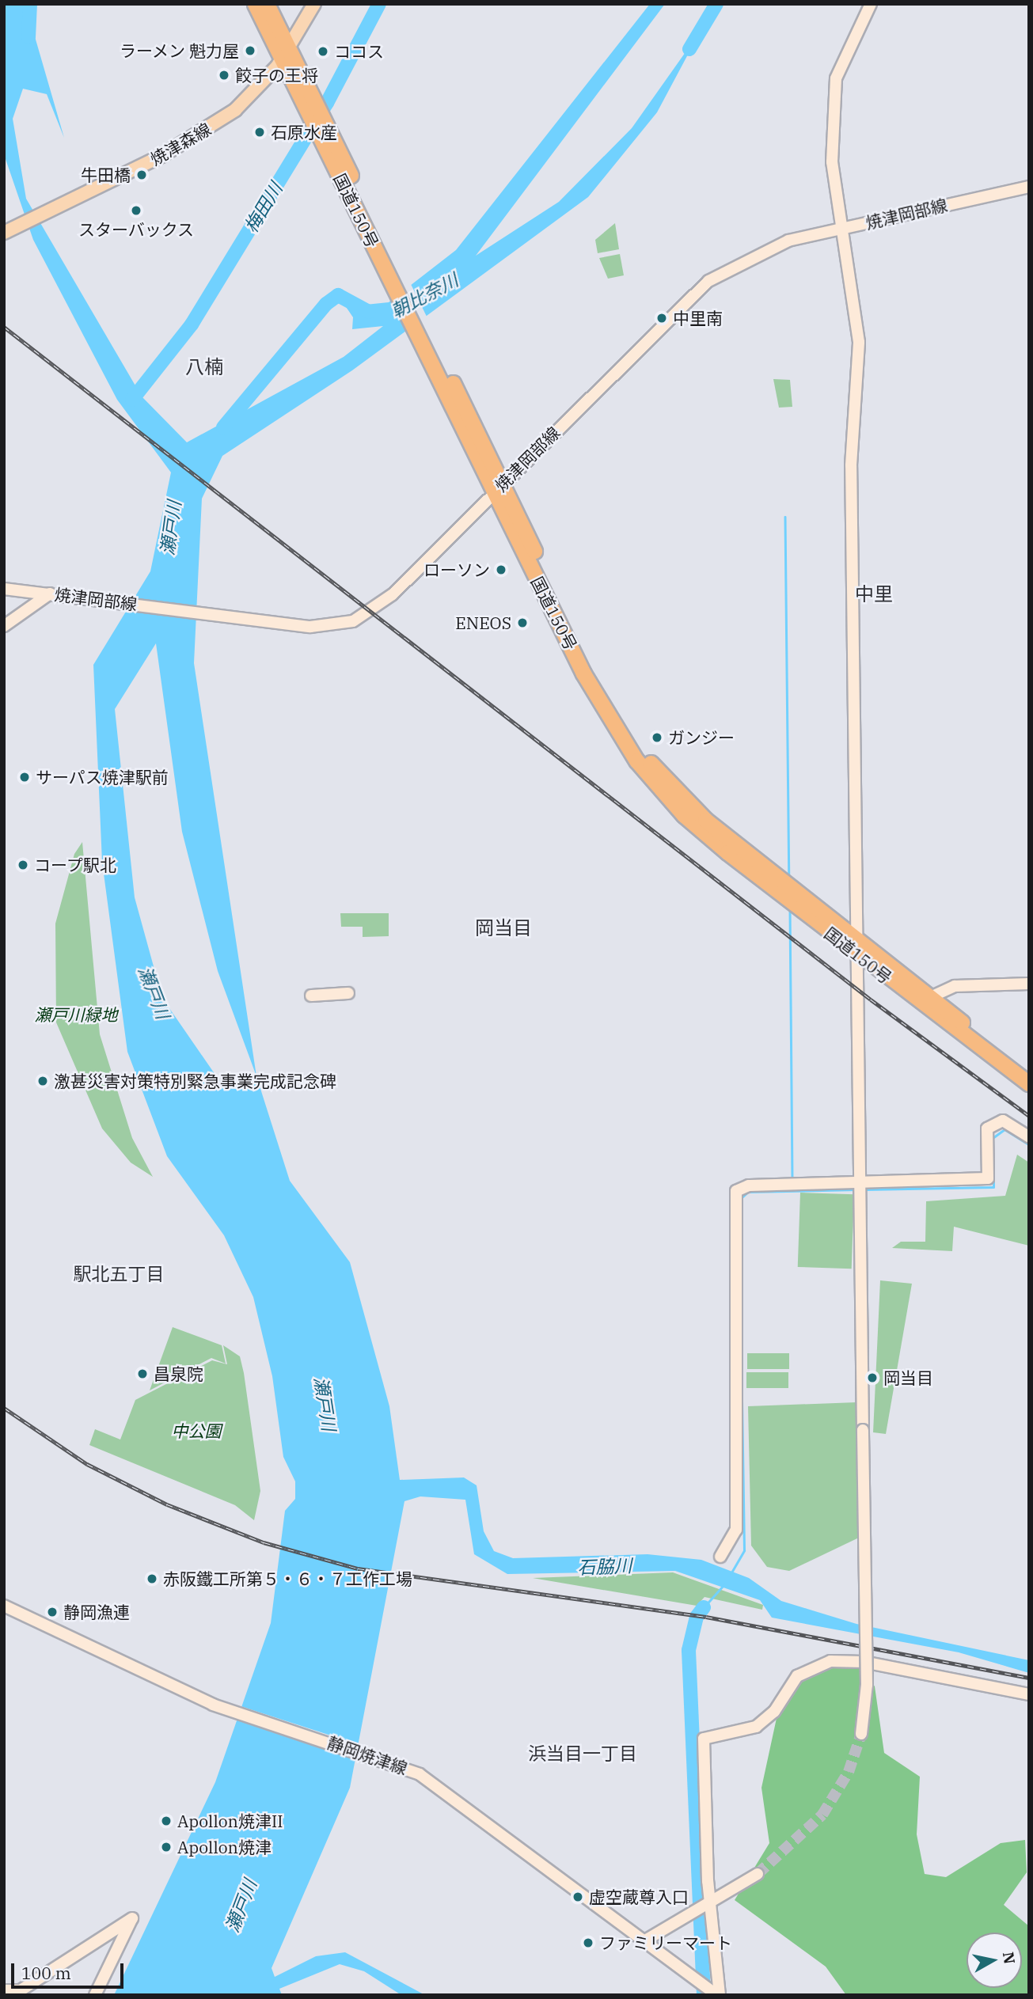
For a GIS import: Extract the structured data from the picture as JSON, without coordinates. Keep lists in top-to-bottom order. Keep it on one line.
{"streets":{"highway":["国道150号"],"main road":["焼津森線"],"street":["焼津岡部線","静岡焼津線"]},"crossings":[["焼津森線","国道150号"],["国道150号","焼津岡部線"]],"districts":["八楠","中里","岡当目","駅北五丁目","浜当目一丁目"],"water":["梅田川","朝比奈川","瀬戸川","石脇川"],"parks":["瀬戸川緑地","中公園"],"places":["ラーメン 魁力屋","ココス","餃子の王将","石原水産","牛田橋","スターバックス","中里南","ローソン","ENEOS","ガンジー","サーパス焼津駅前","コープ駅北","激甚災害対策特別緊急事業完成記念碑","昌泉院","岡当目","赤阪鐵工所第５・６・７工作工場","静岡漁連","Apollon焼津II","Apollon焼津","虚空蔵尊入口","ファミリーマート"],"scale_bar":"100 m","north":"right"}
